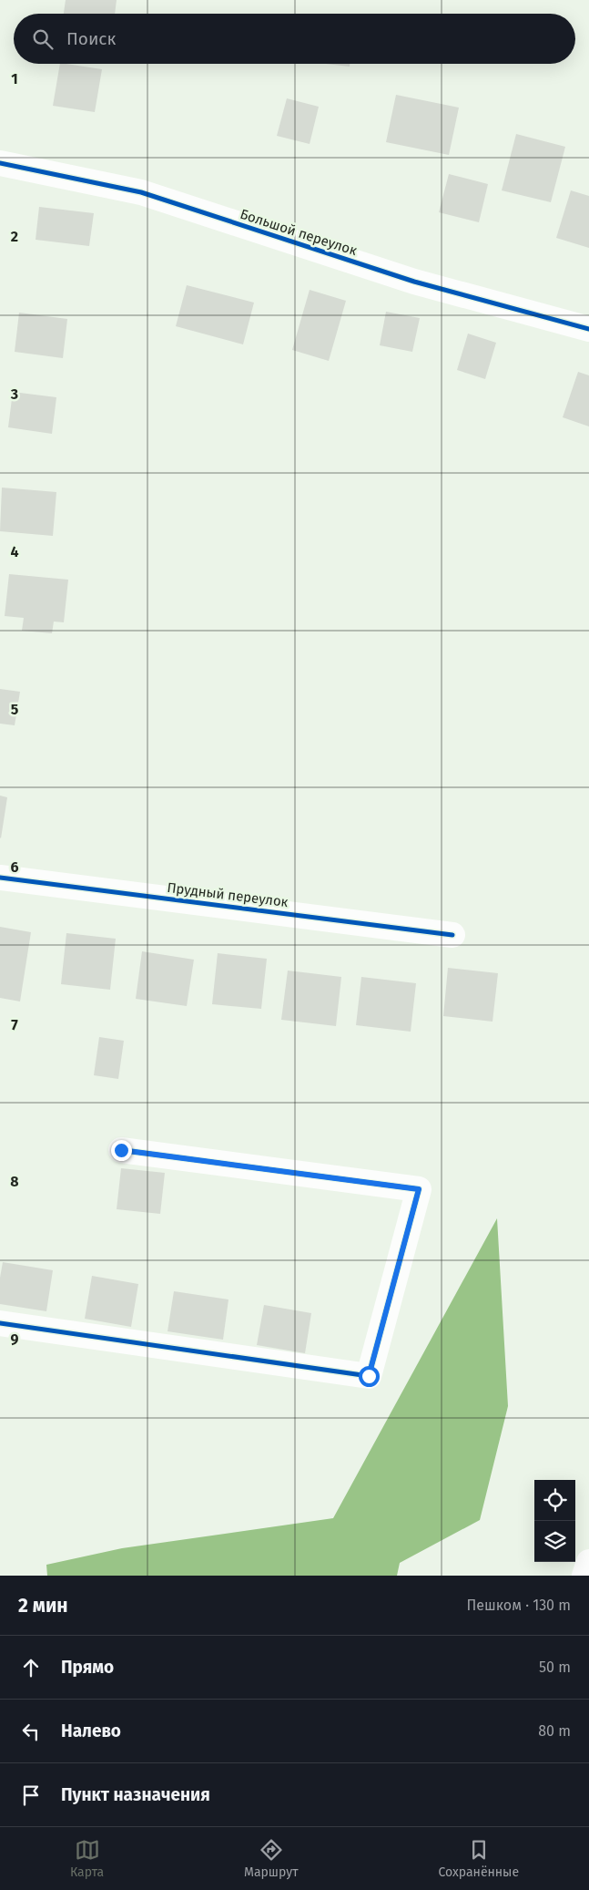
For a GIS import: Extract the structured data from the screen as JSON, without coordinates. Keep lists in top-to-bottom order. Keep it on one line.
{"streets":{"street":["Большой переулок","Прудный переулок"]},"page":{"search":"Поиск","heading":["2 мин","Пешком · 130 m"],"list":[["Прямо","50 m"],["Налево","80 m"],"Пункт назначения"],"nav":["Карта","Маршрут","Сохранённые"]},"grid":{"rows":["1","2","3","4","5","6","7","8","9"]}}
